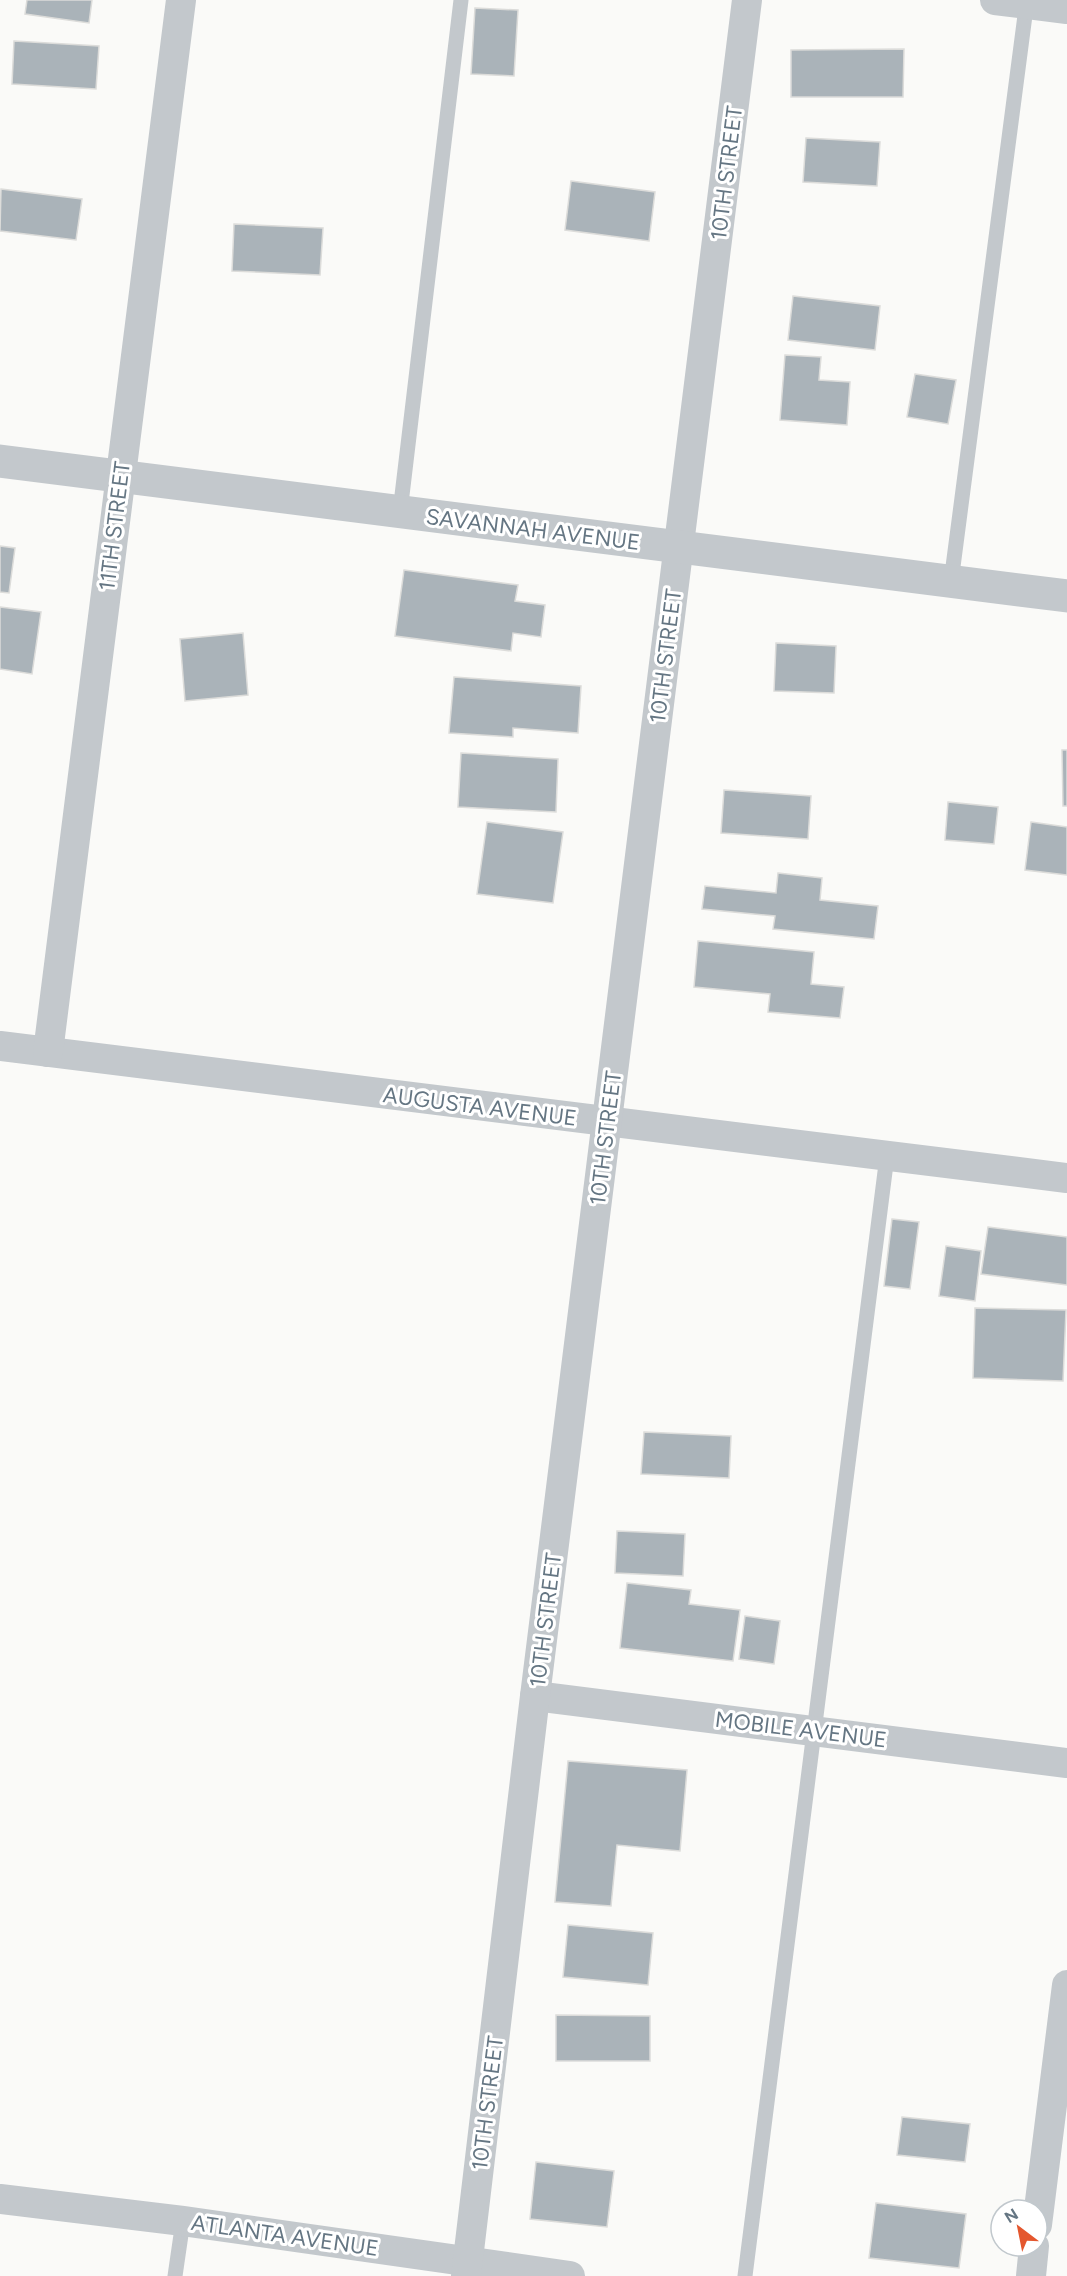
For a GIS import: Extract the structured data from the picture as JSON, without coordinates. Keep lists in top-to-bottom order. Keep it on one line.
{"streets":{"street":["10TH STREET","11TH STREET","SAVANNAH AVENUE","AUGUSTA AVENUE","MOBILE AVENUE","ATLANTA AVENUE"]},"crossings":[["10TH STREET","SAVANNAH AVENUE"],["10TH STREET","AUGUSTA AVENUE"],["10TH STREET","MOBILE AVENUE"],["10TH STREET","ATLANTA AVENUE"],["11TH STREET","SAVANNAH AVENUE"],["11TH STREET","AUGUSTA AVENUE"]],"north":"top left"}
